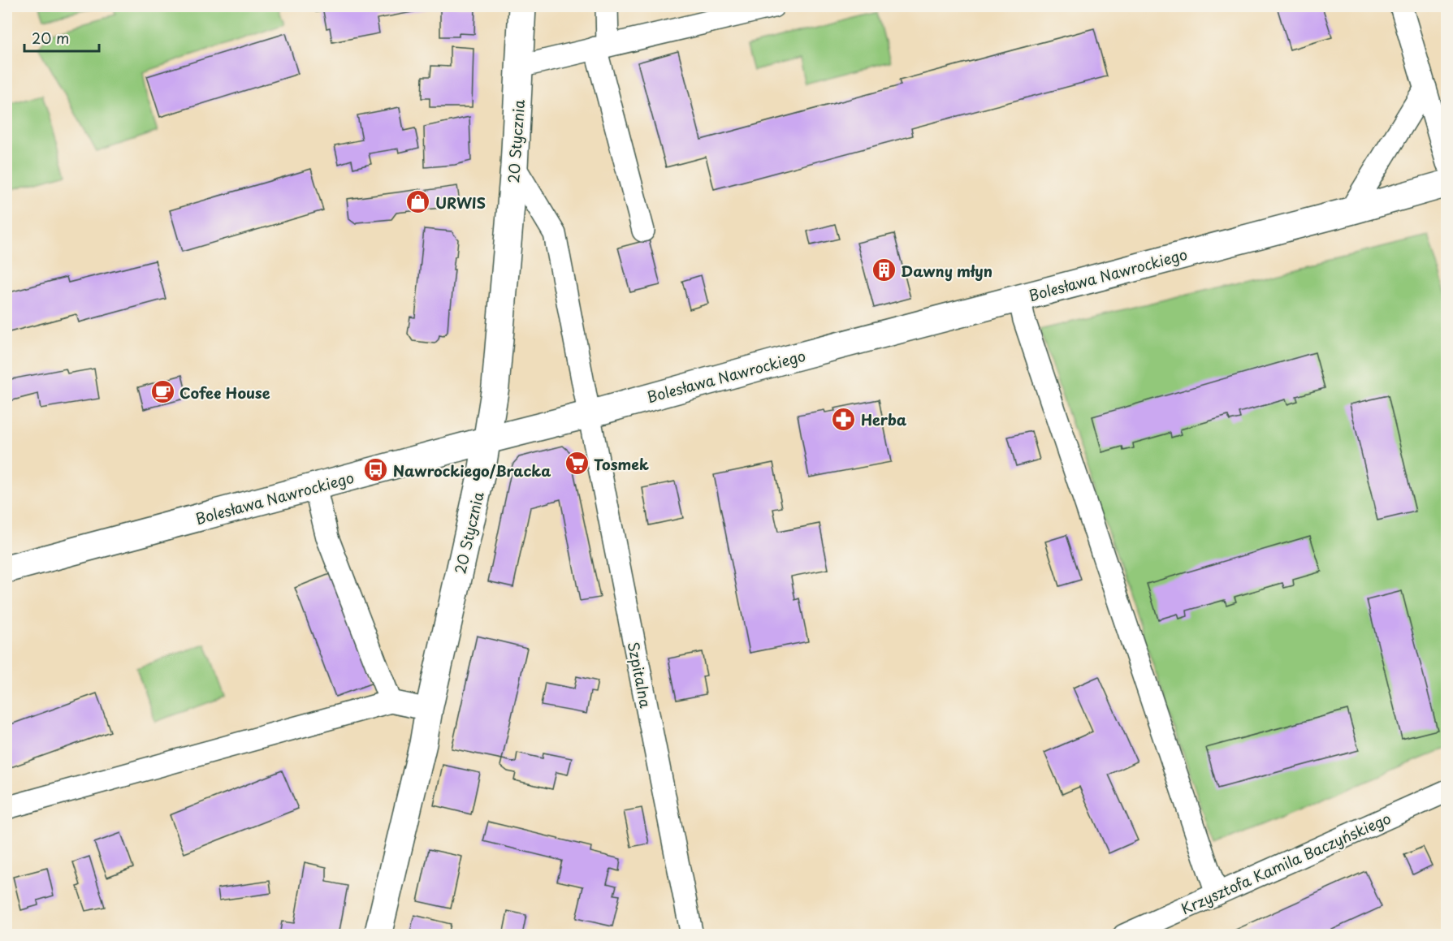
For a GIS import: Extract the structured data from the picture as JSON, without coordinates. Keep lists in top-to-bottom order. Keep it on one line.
{"streets":{"street":["20 Stycznia","Bolesława Nawrockiego","Szpitalna","Krzysztofa Kamila Baczyńskiego"]},"crossings":[["20 Stycznia","Bolesława Nawrockiego"],["20 Stycznia","Szpitalna"],["Bolesława Nawrockiego","Szpitalna"]],"places":{"shop":["URWIS"],"building":["Dawny młyn"],"cafe":["Cofee House"],"pharmacy":["Herba"],"supermarket":["Tosmek"],"bus stop":["Nawrockiego/Bracka"]},"scale_bar":"20 m"}
